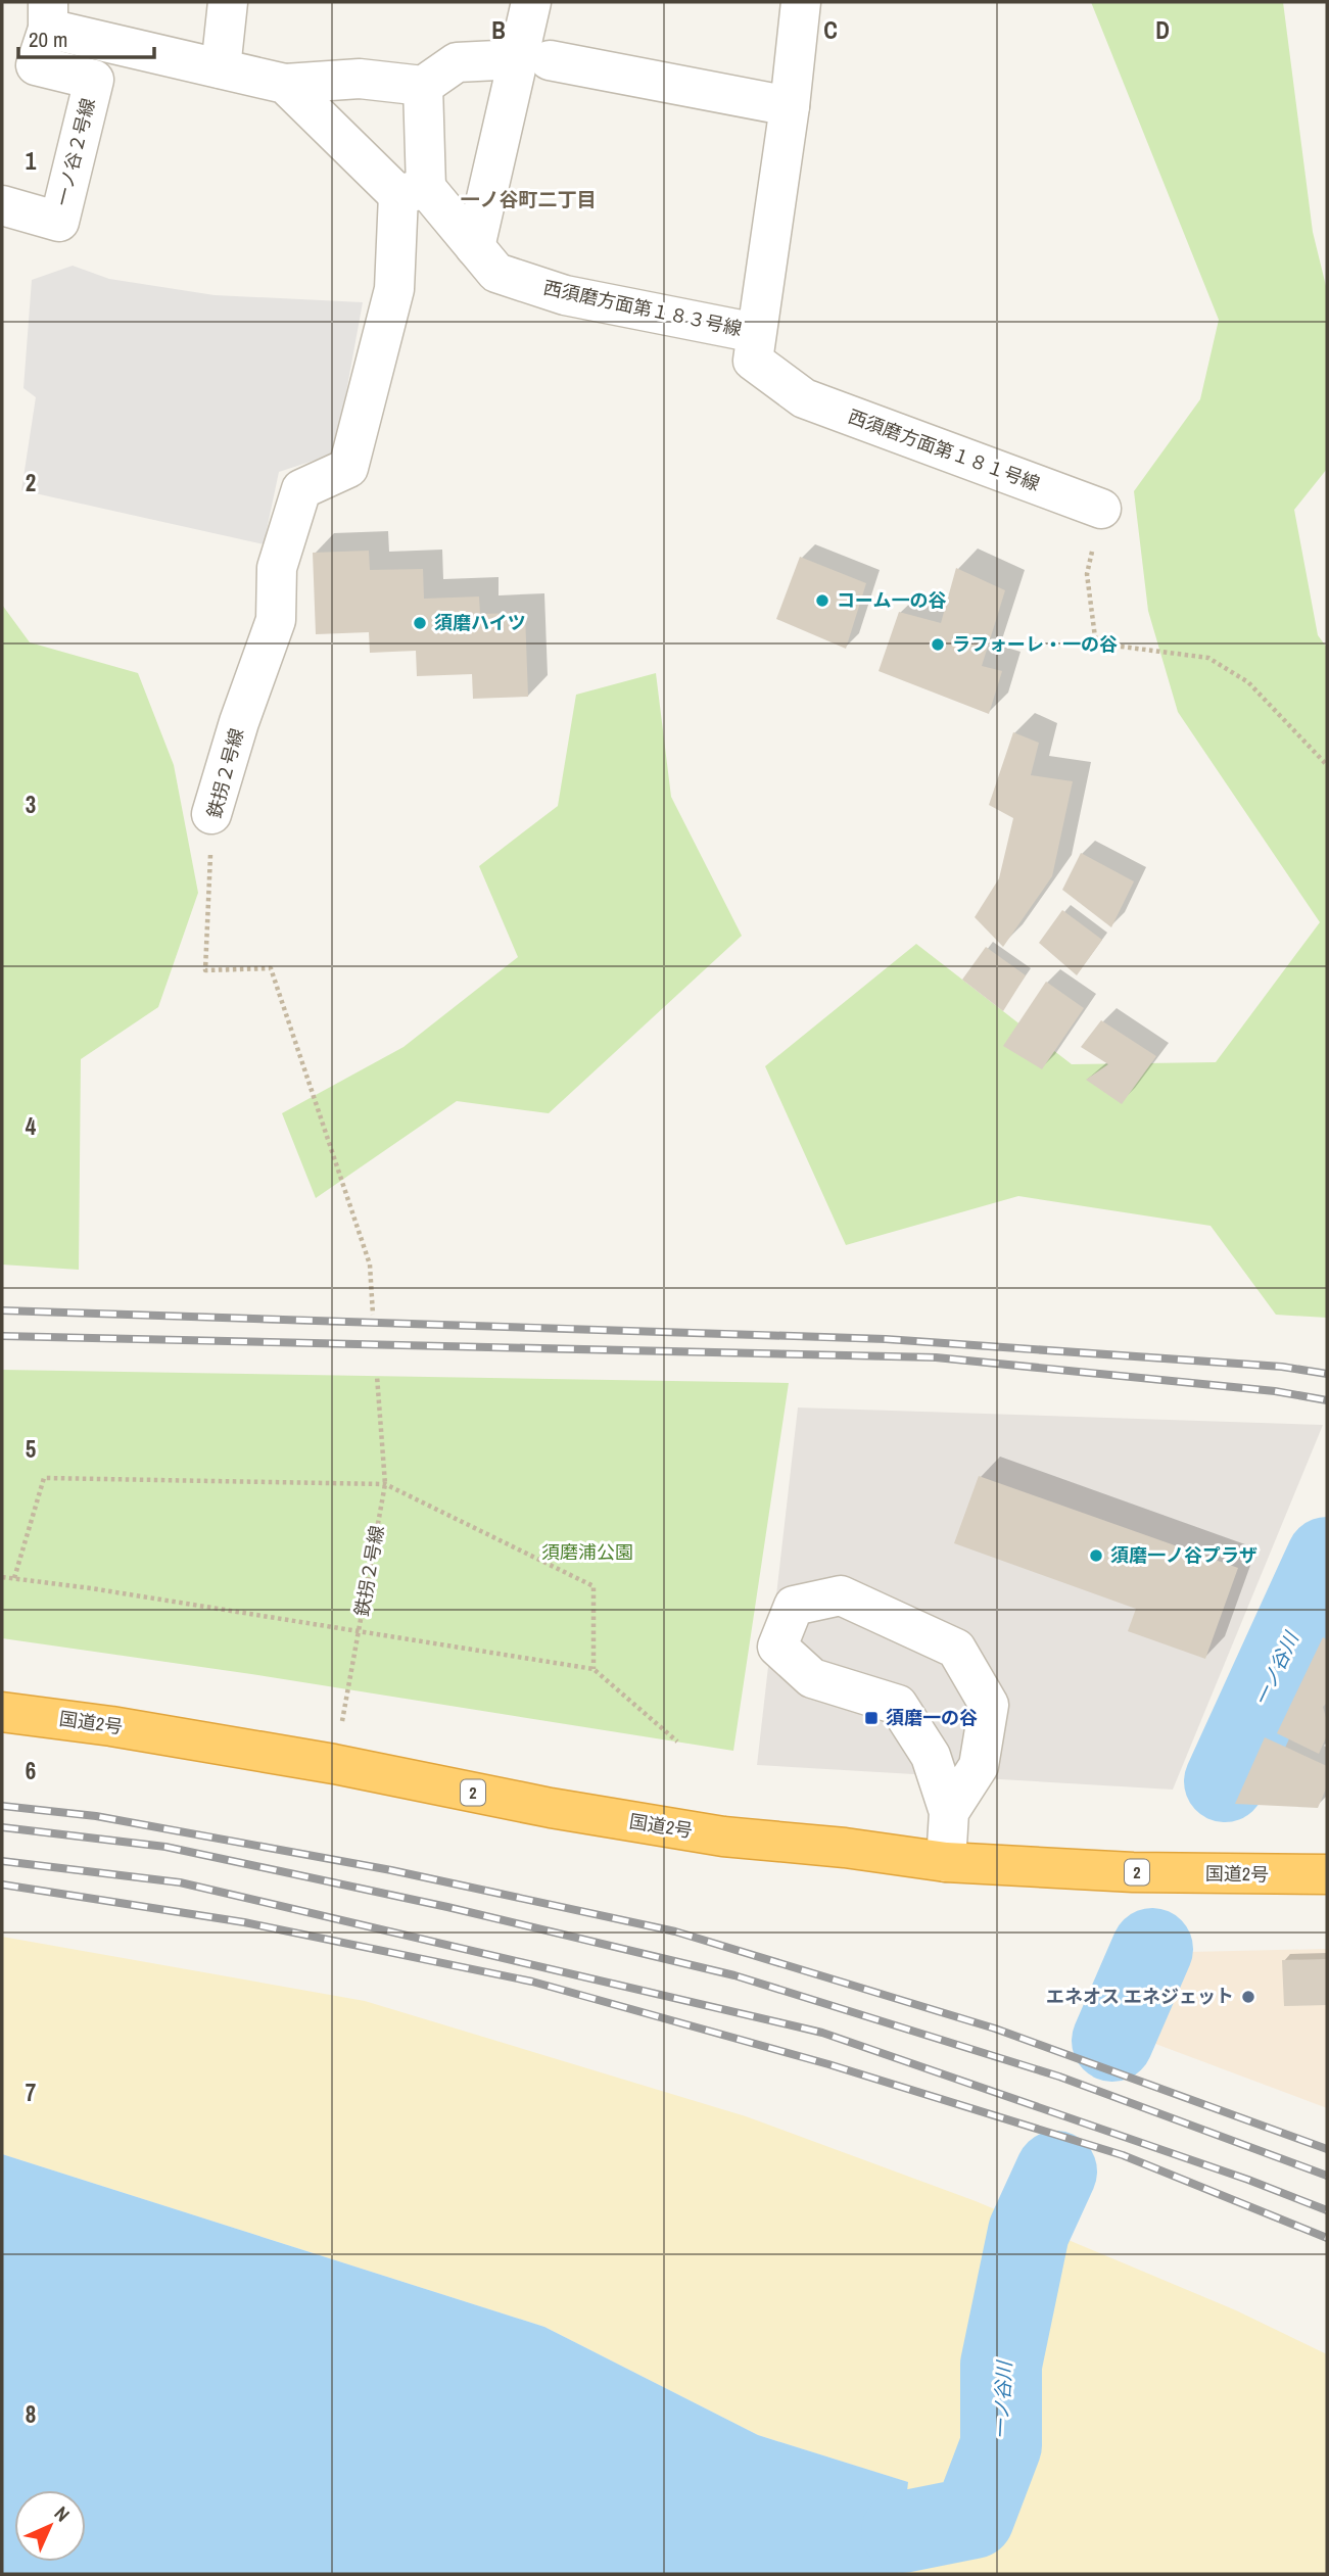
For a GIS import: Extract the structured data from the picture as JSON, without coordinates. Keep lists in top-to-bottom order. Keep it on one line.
{"streets":{"highway":["国道2号","2"],"street":["一ノ谷２号線","西須磨方面第１８３号線","西須磨方面第１８１号線","鉄拐２号線"]},"crossings":[["西須磨方面第１８３号線","西須磨方面第１８１号線"],["西須磨方面第１８３号線","鉄拐２号線"],["鉄拐２号線","国道2号"]],"districts":["一ノ谷町二丁目"],"water":["一ノ谷川"],"parks":["須磨浦公園"],"places":{"other":["コーム一の谷","須磨ハイツ","ラフォーレ・一の谷","須磨一ノ谷プラザ","エネオス エネジェット"],"transit":["須磨一の谷"]},"scale_bar":"20 m","north":"top right","grid":{"columns":["B","C","D"],"rows":["1","2","3","4","5","6","7","8"]}}
